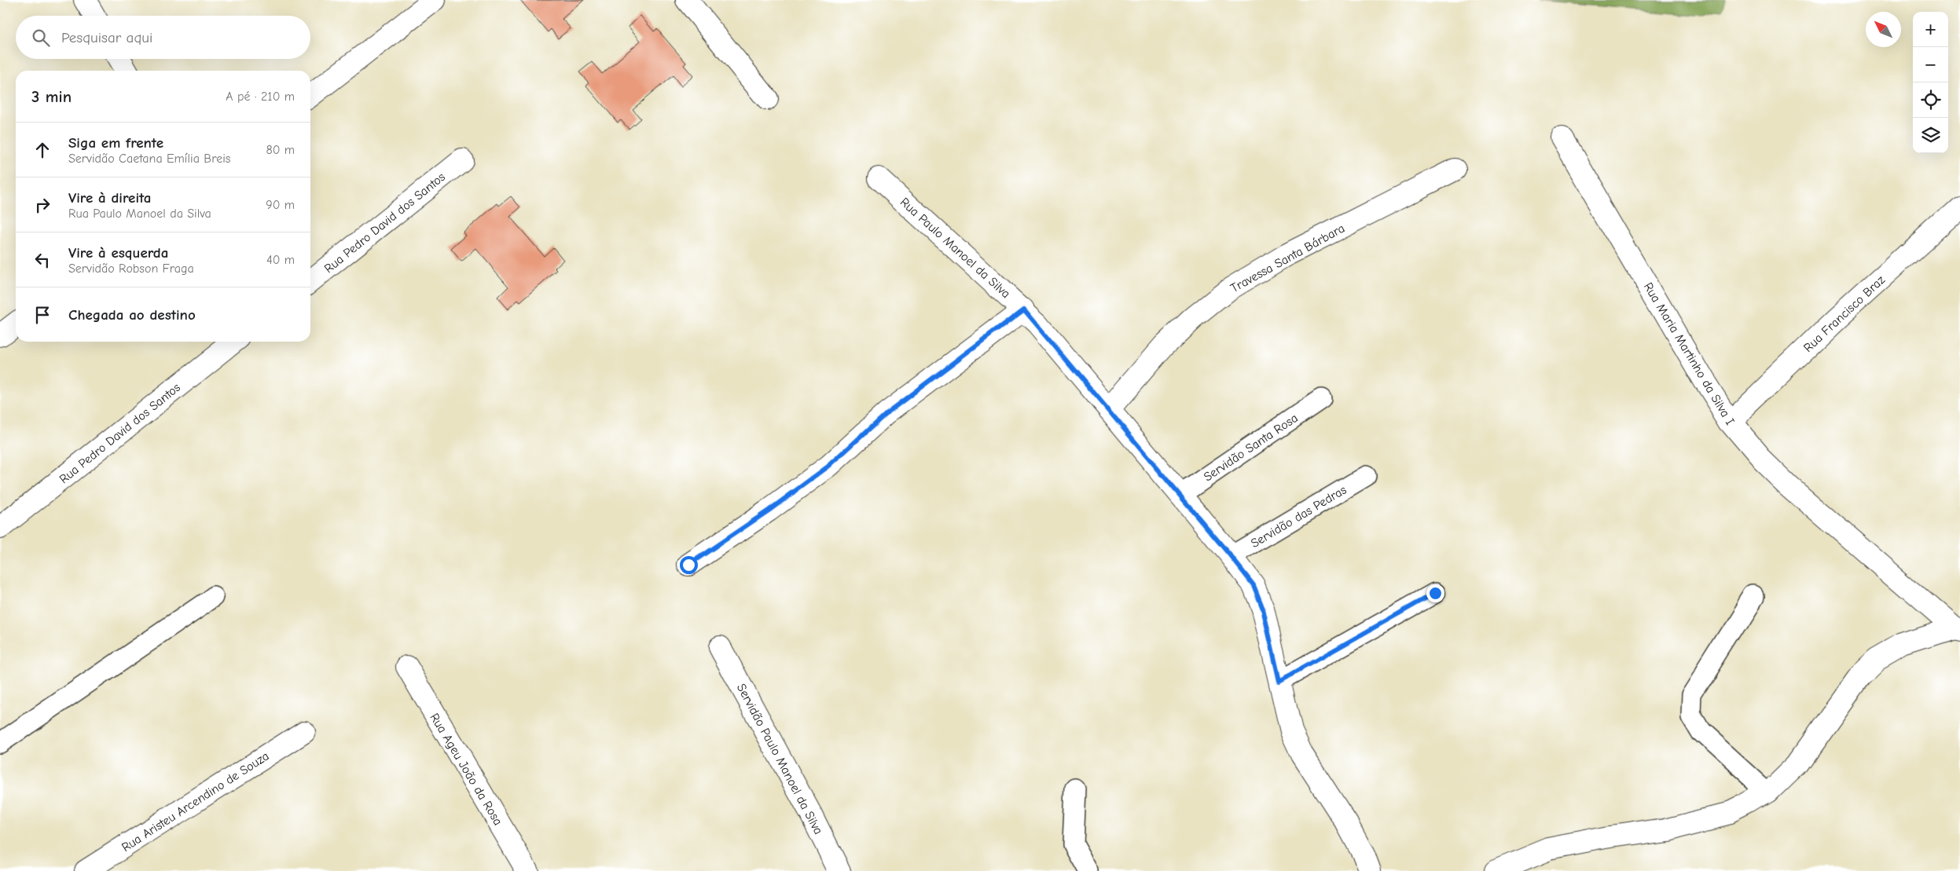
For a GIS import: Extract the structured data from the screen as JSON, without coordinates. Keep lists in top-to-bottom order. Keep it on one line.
{"streets":{"street":["Rua Pedro David dos Santos","Rua Paulo Manoel da Silva","Travessa Santa Bárbara","Rua Francisco Braz","Rua Maria Martinho da Silva I","Servidão Paulo Manoel da Silva","Rua Ageu João da Rosa","Rua Aristeu Arcendino de Souza"],"lane":["Servidão Santa Rosa","Servidão das Pedras"]},"crossings":[["Rua Paulo Manoel da Silva","Travessa Santa Bárbara"],["Rua Paulo Manoel da Silva","Servidão Santa Rosa"],["Rua Paulo Manoel da Silva","Servidão das Pedras"],["Rua Francisco Braz","Rua Maria Martinho da Silva I"]],"north":"top left","page":{"map_buttons":["+","−"],"search":"Pesquisar aqui","heading":["3 min","A pé · 210 m"],"list":[["Siga em frente","Servidão Caetana Emília Breis","80 m"],["Vire à direita","Rua Paulo Manoel da Silva","90 m"],["Vire à esquerda","Servidão Robson Fraga","40 m"],"Chegada ao destino"]}}
